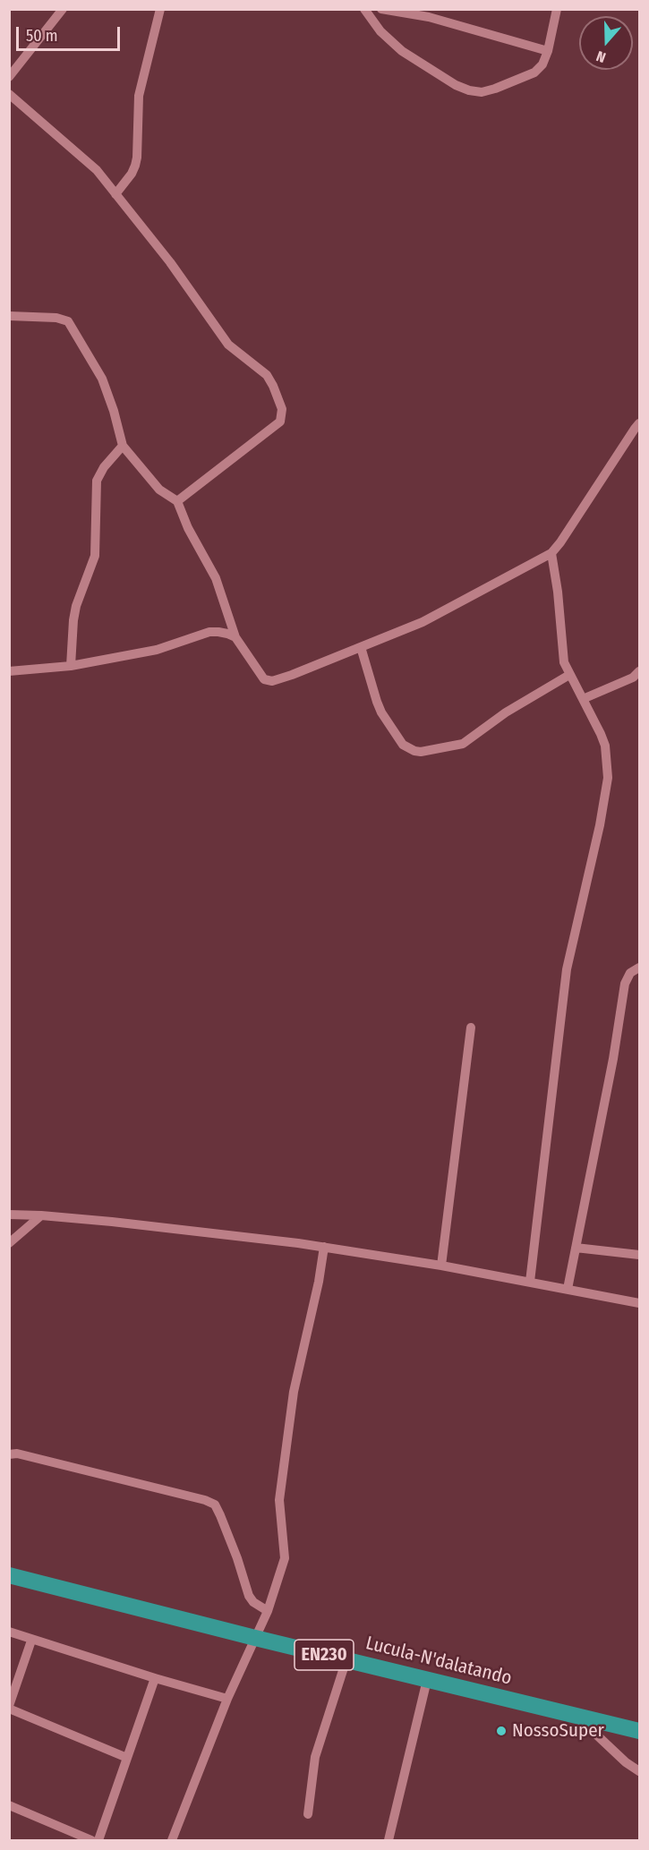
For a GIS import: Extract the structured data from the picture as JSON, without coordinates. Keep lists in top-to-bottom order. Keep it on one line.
{"streets":{"highway":["EN230","Lucula-N'dalatando"]},"places":["NossoSuper"],"scale_bar":"50 m","north":"bottom"}
